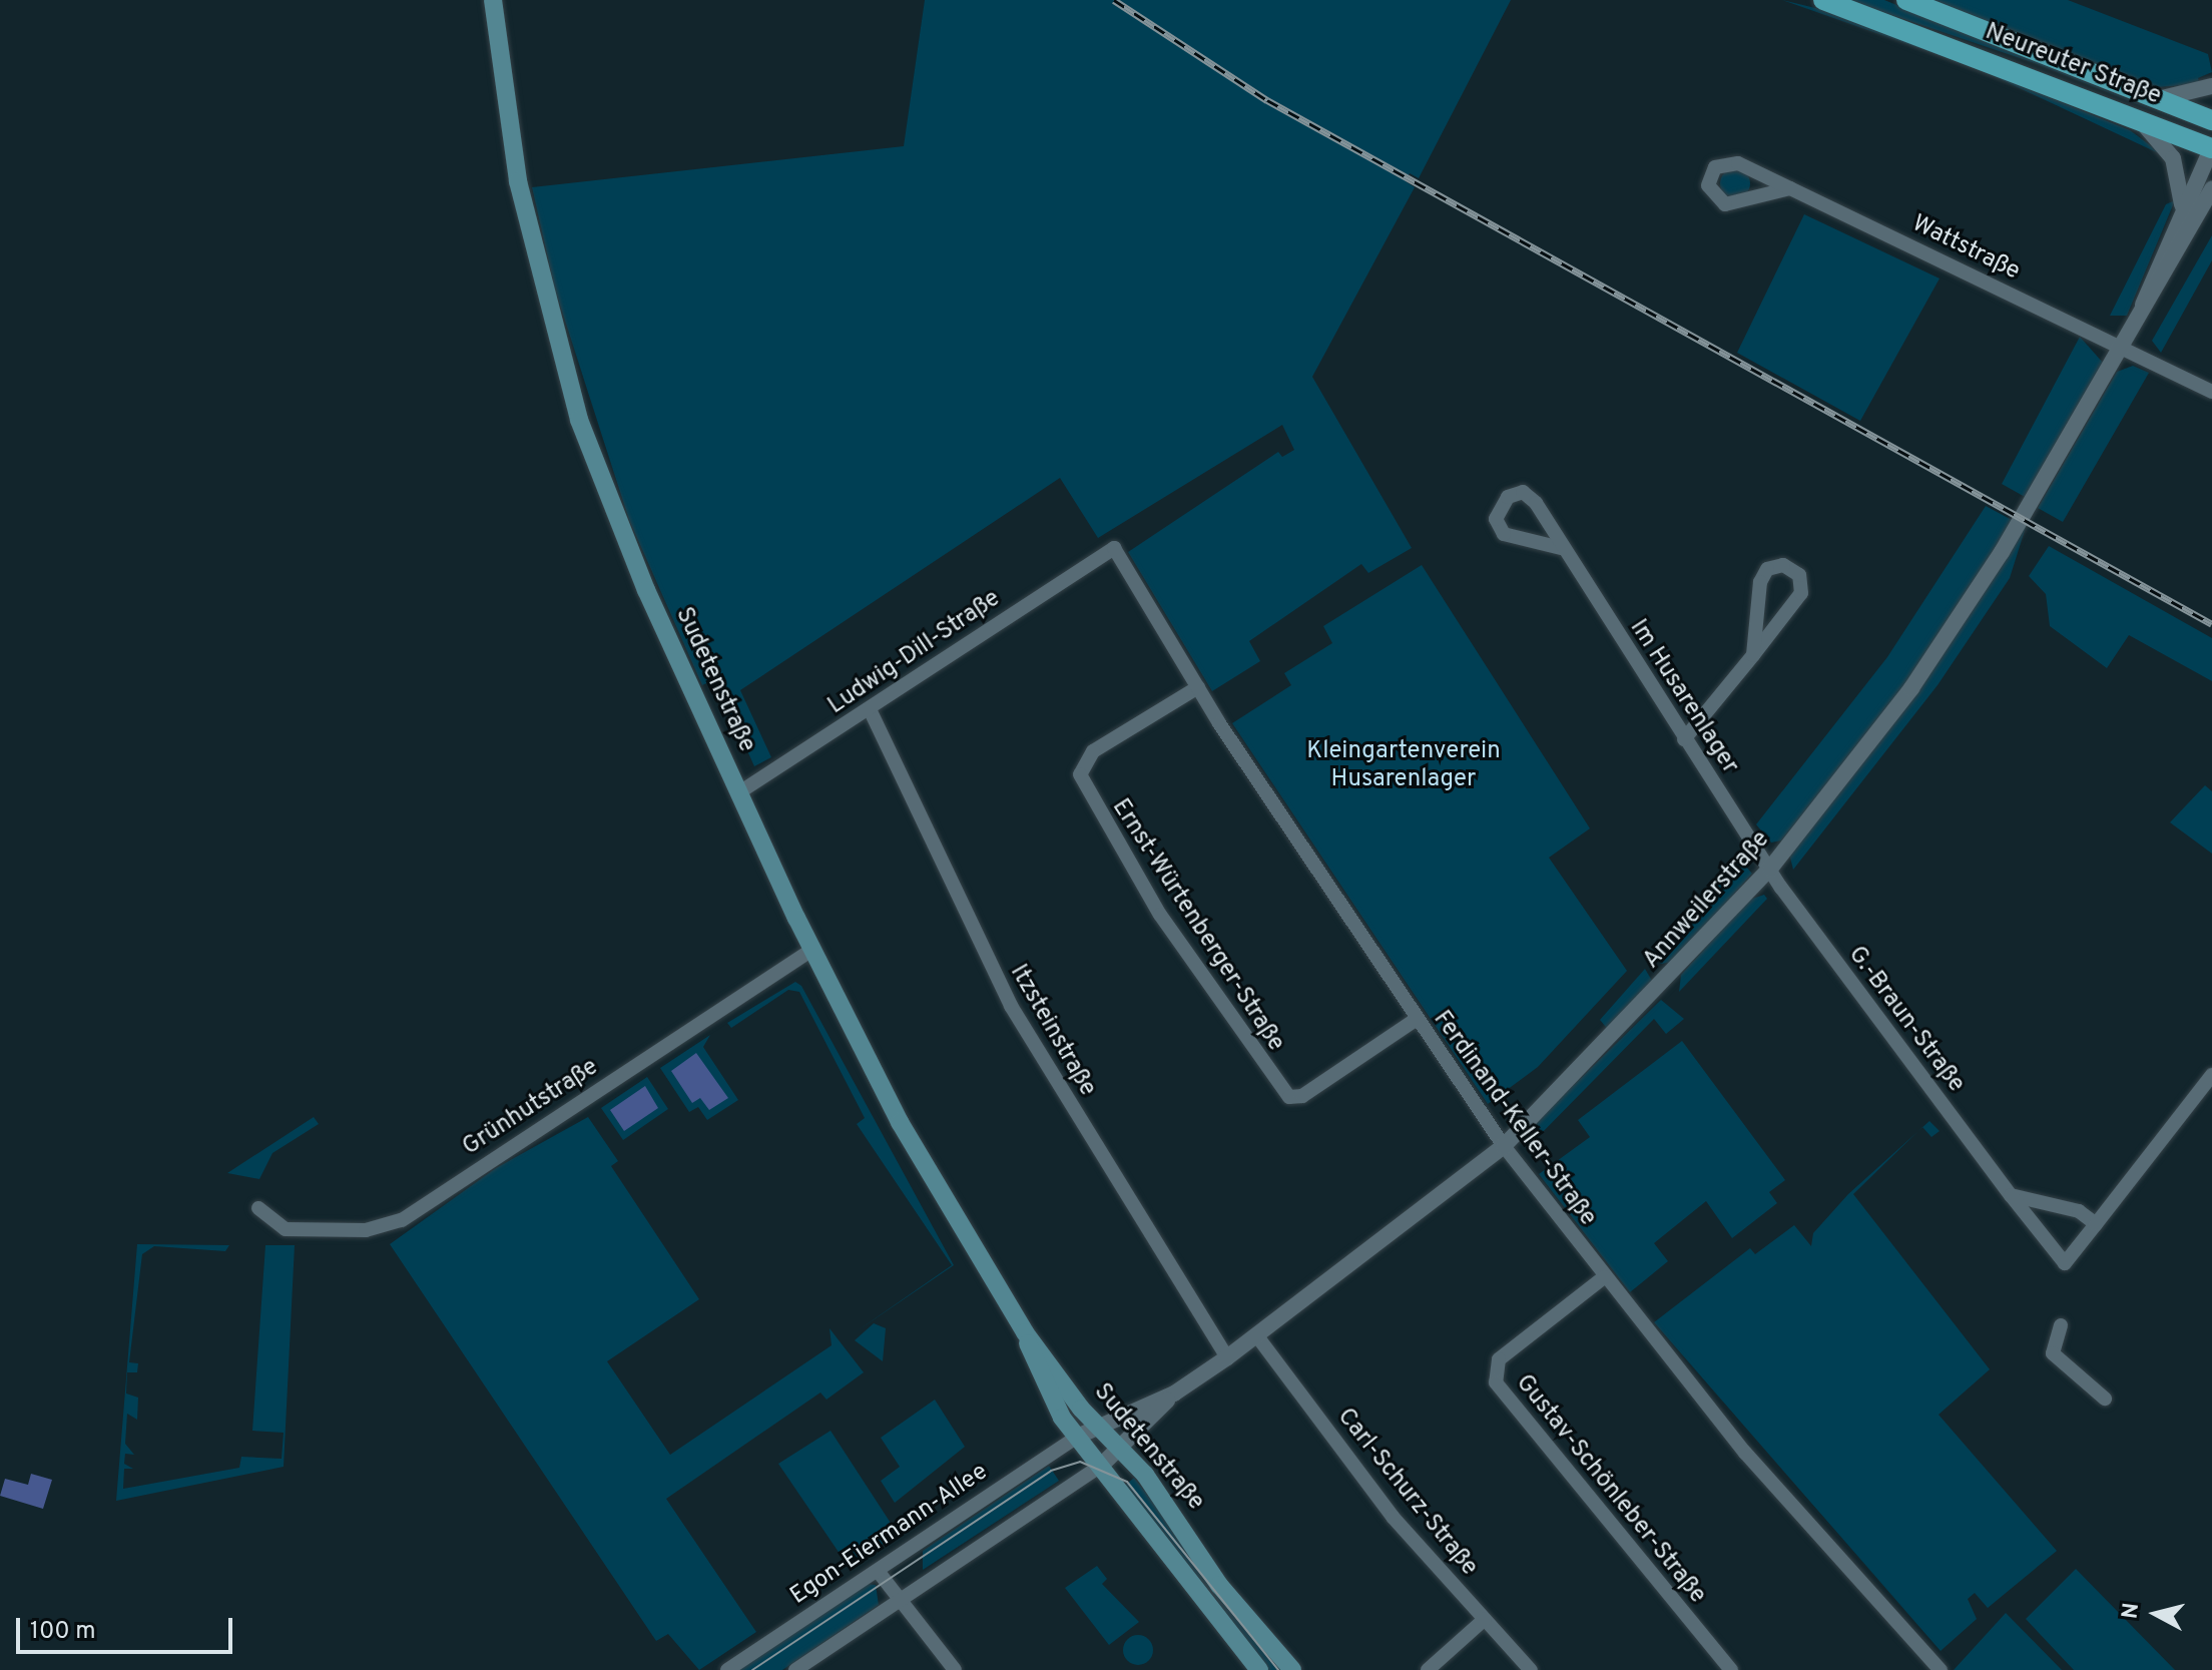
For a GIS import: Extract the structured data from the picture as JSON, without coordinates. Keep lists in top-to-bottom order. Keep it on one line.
{"streets":{"main road":["Neureuter Straße","Sudetenstraße"],"street":["Wattstraße","Ludwig-Dill-Straße","Im Husarenlager","Annweilerstraße","Ernst-Würtenberger-Straße","G.-Braun-Straße","Itzsteinstraße","Grünhutstraße","Ferdinand-Keller-Straße","Gustav-Schönleber-Straße","Carl-Schurz-Straße","Egon-Eiermann-Allee"]},"crossings":[["Neureuter Straße","Annweilerstraße"],["Wattstraße","Annweilerstraße"],["Ludwig-Dill-Straße","Sudetenstraße"],["Ludwig-Dill-Straße","Itzsteinstraße"],["Ludwig-Dill-Straße","Ferdinand-Keller-Straße"],["Sudetenstraße","Annweilerstraße"],["Sudetenstraße","Grünhutstraße"],["Sudetenstraße","Egon-Eiermann-Allee"],["Im Husarenlager","Annweilerstraße"],["Im Husarenlager","G.-Braun-Straße"],["Annweilerstraße","G.-Braun-Straße"],["Annweilerstraße","Itzsteinstraße"],["Annweilerstraße","Ferdinand-Keller-Straße"],["Annweilerstraße","Carl-Schurz-Straße"],["Annweilerstraße","Egon-Eiermann-Allee"],["Ernst-Würtenberger-Straße","Ferdinand-Keller-Straße"],["Ferdinand-Keller-Straße","Gustav-Schönleber-Straße"]],"parks":["Kleingartenverein Husarenlager"],"scale_bar":"100 m","north":"left"}
